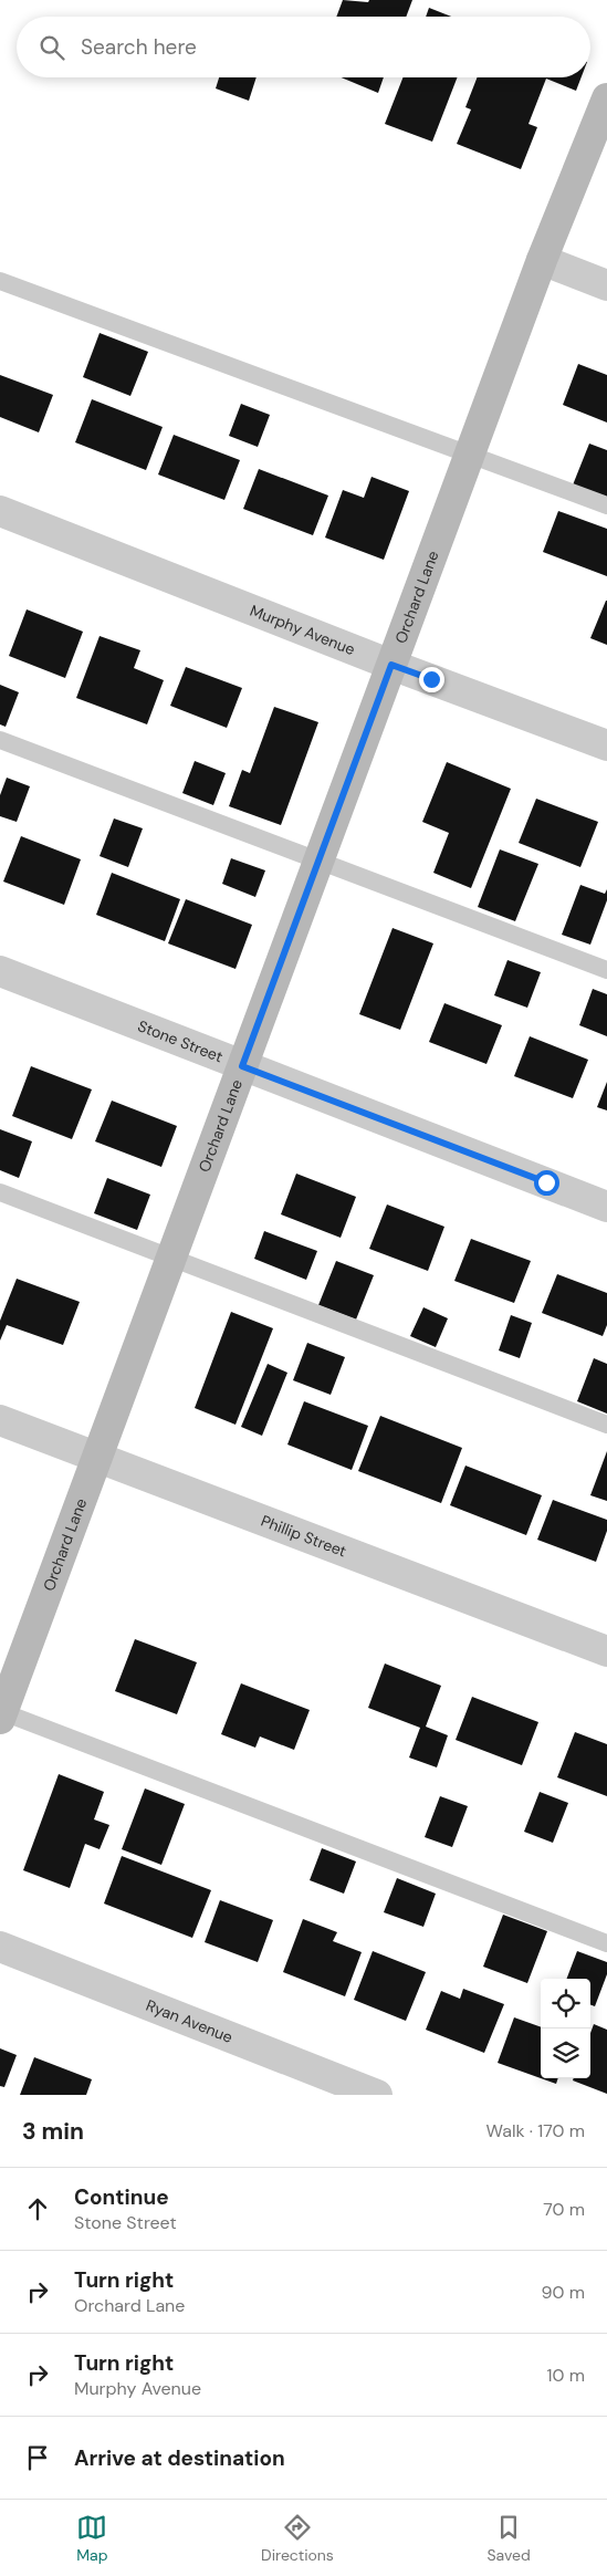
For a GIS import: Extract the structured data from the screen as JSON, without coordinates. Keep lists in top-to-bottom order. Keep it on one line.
{"streets":{"street":["Orchard Lane","Murphy Avenue","Stone Street","Phillip Street","Ryan Avenue"]},"crossings":[["Orchard Lane","Murphy Avenue"],["Orchard Lane","Stone Street"],["Orchard Lane","Phillip Street"]],"page":{"search":"Search here","heading":["3 min","Walk · 170 m"],"list":[["Continue","Stone Street","70 m"],["Turn right","Orchard Lane","90 m"],["Turn right","Murphy Avenue","10 m"],"Arrive at destination"],"nav":["Map","Directions","Saved"]}}
